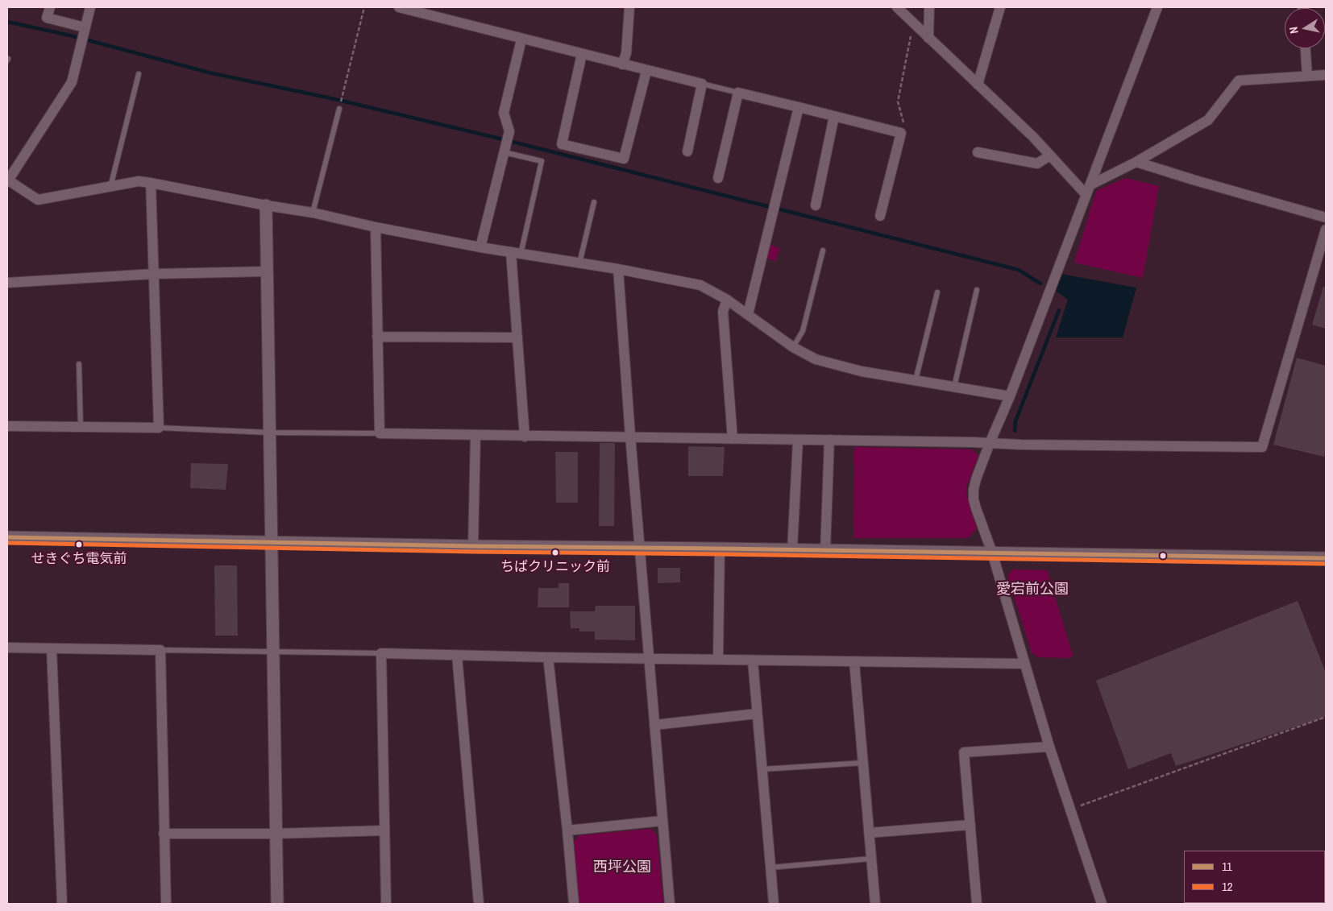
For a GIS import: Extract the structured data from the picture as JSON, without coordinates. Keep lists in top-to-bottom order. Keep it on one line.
{"parks":["愛宕前公園","西坪公園"],"places":["せきぐち電気前","ちばクリニック前"],"lines":["transit line 11","transit line 12"],"legend":["11","12"],"north":"left"}
